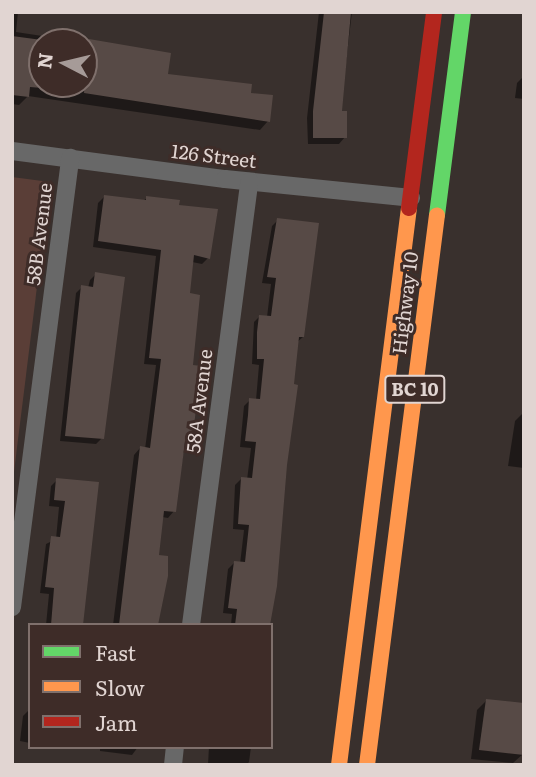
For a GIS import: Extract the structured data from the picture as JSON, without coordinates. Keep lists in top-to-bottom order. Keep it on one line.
{"streets":{"highway":["Highway 10","BC 10"],"street":["126 Street","58B Avenue","58A Avenue"]},"crossings":[["126 Street","58B Avenue"],["126 Street","Highway 10"],["126 Street","58A Avenue"]],"legend":["Fast","Slow","Jam"],"north":"left"}
